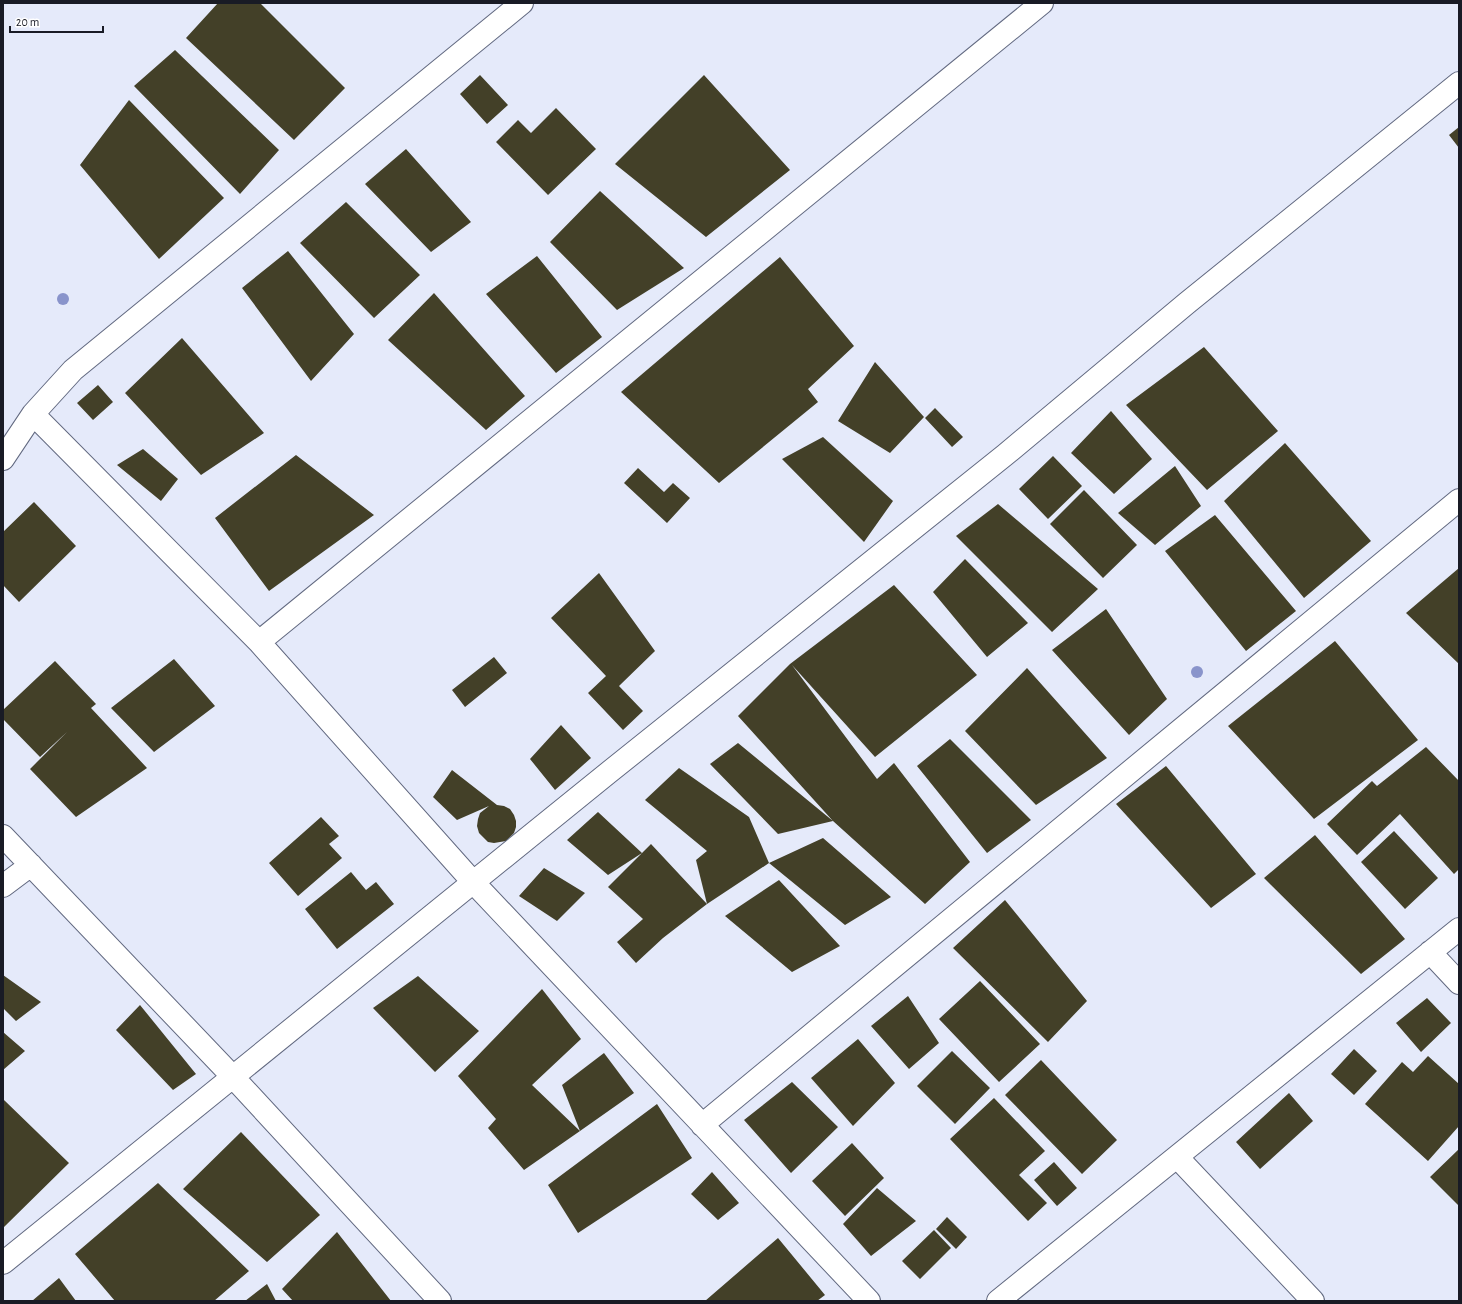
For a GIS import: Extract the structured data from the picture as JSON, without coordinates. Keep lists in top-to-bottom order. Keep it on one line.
{"scale_bar":"20 m"}
